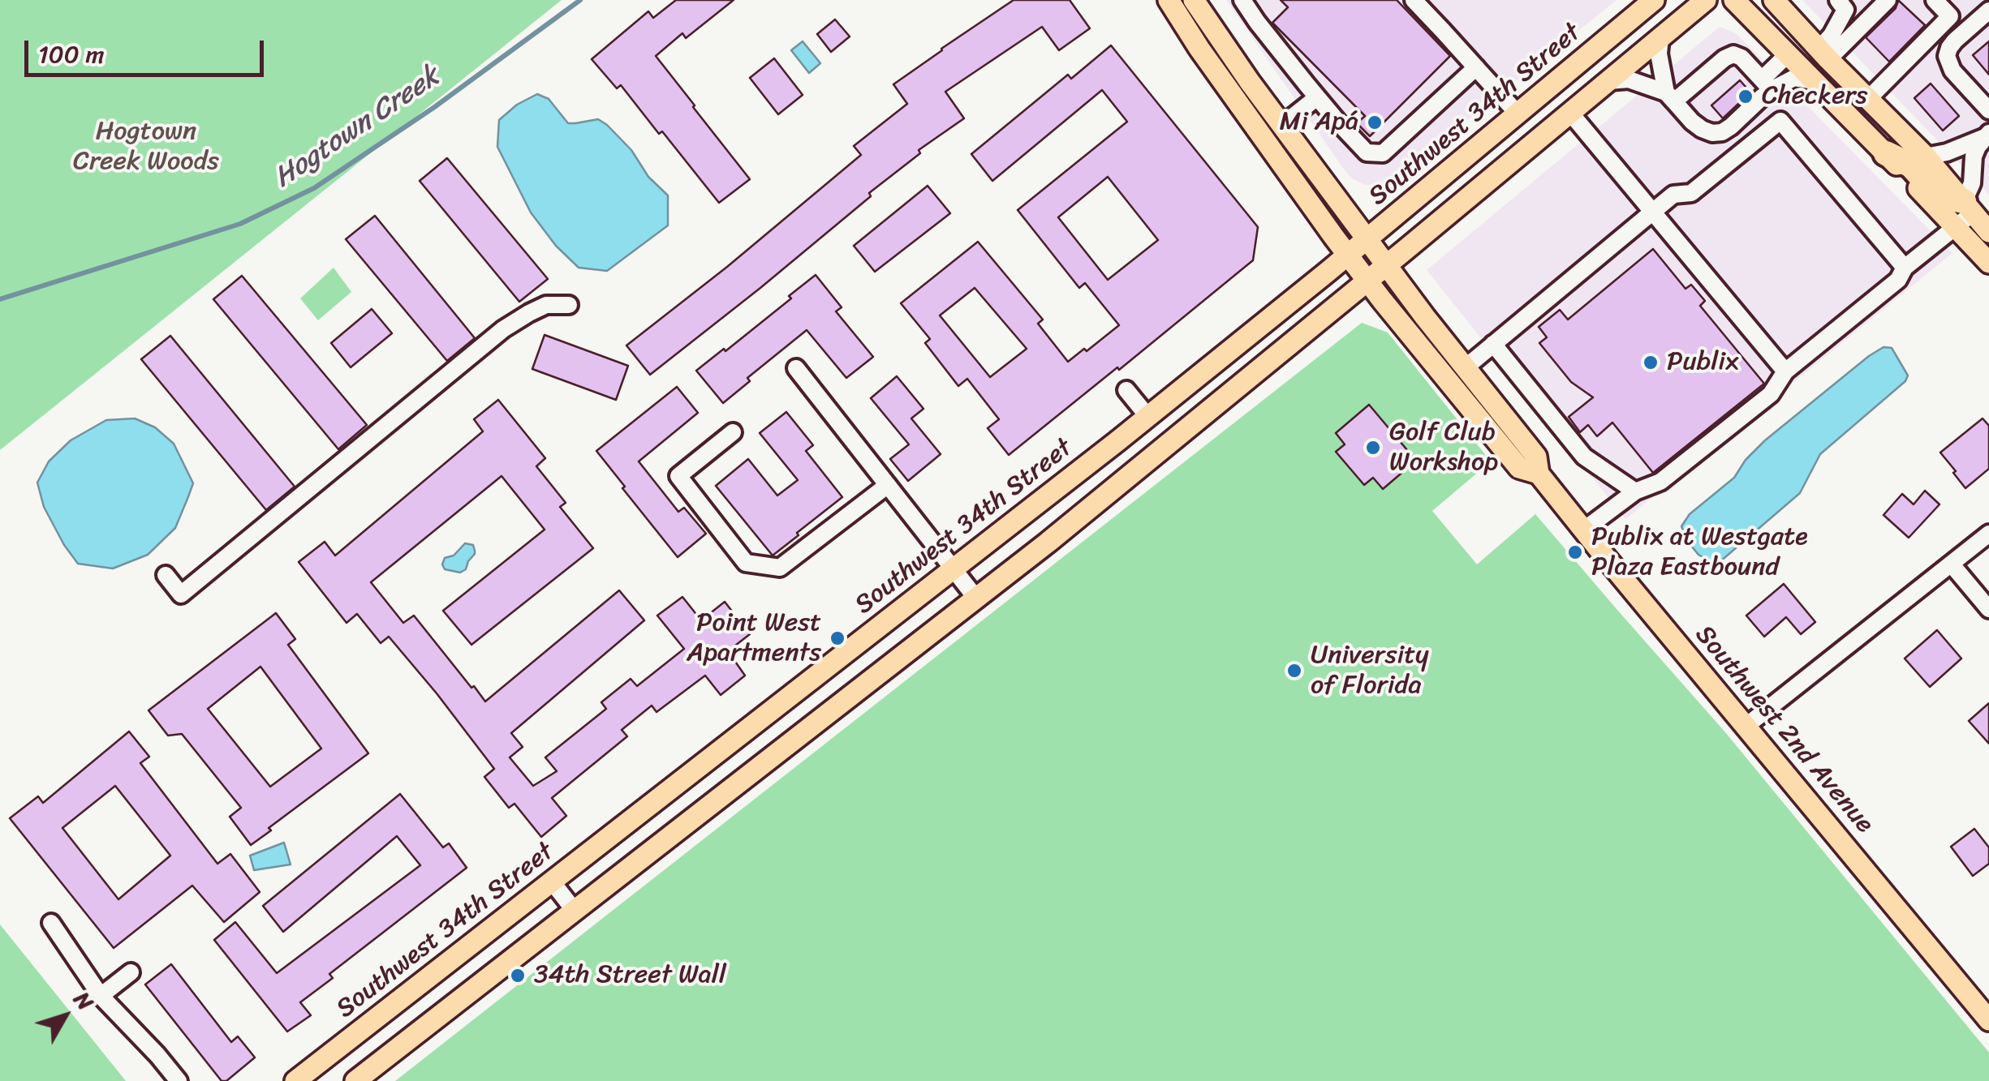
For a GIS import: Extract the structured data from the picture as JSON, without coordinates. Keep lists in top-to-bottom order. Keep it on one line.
{"streets":{"main road":["Southwest 34th Street","Southwest 2nd Avenue"]},"crossings":[["Southwest 34th Street","Southwest 2nd Avenue"]],"water":["Hogtown Creek"],"parks":["Hogtown Creek Woods"],"places":["Checkers","Mi Apá","Publix","Golf Club Workshop","Publix at Westgate Plaza Eastbound","Point West Apartments","University of Florida","34th Street Wall"],"scale_bar":"100 m","north":"top right"}
